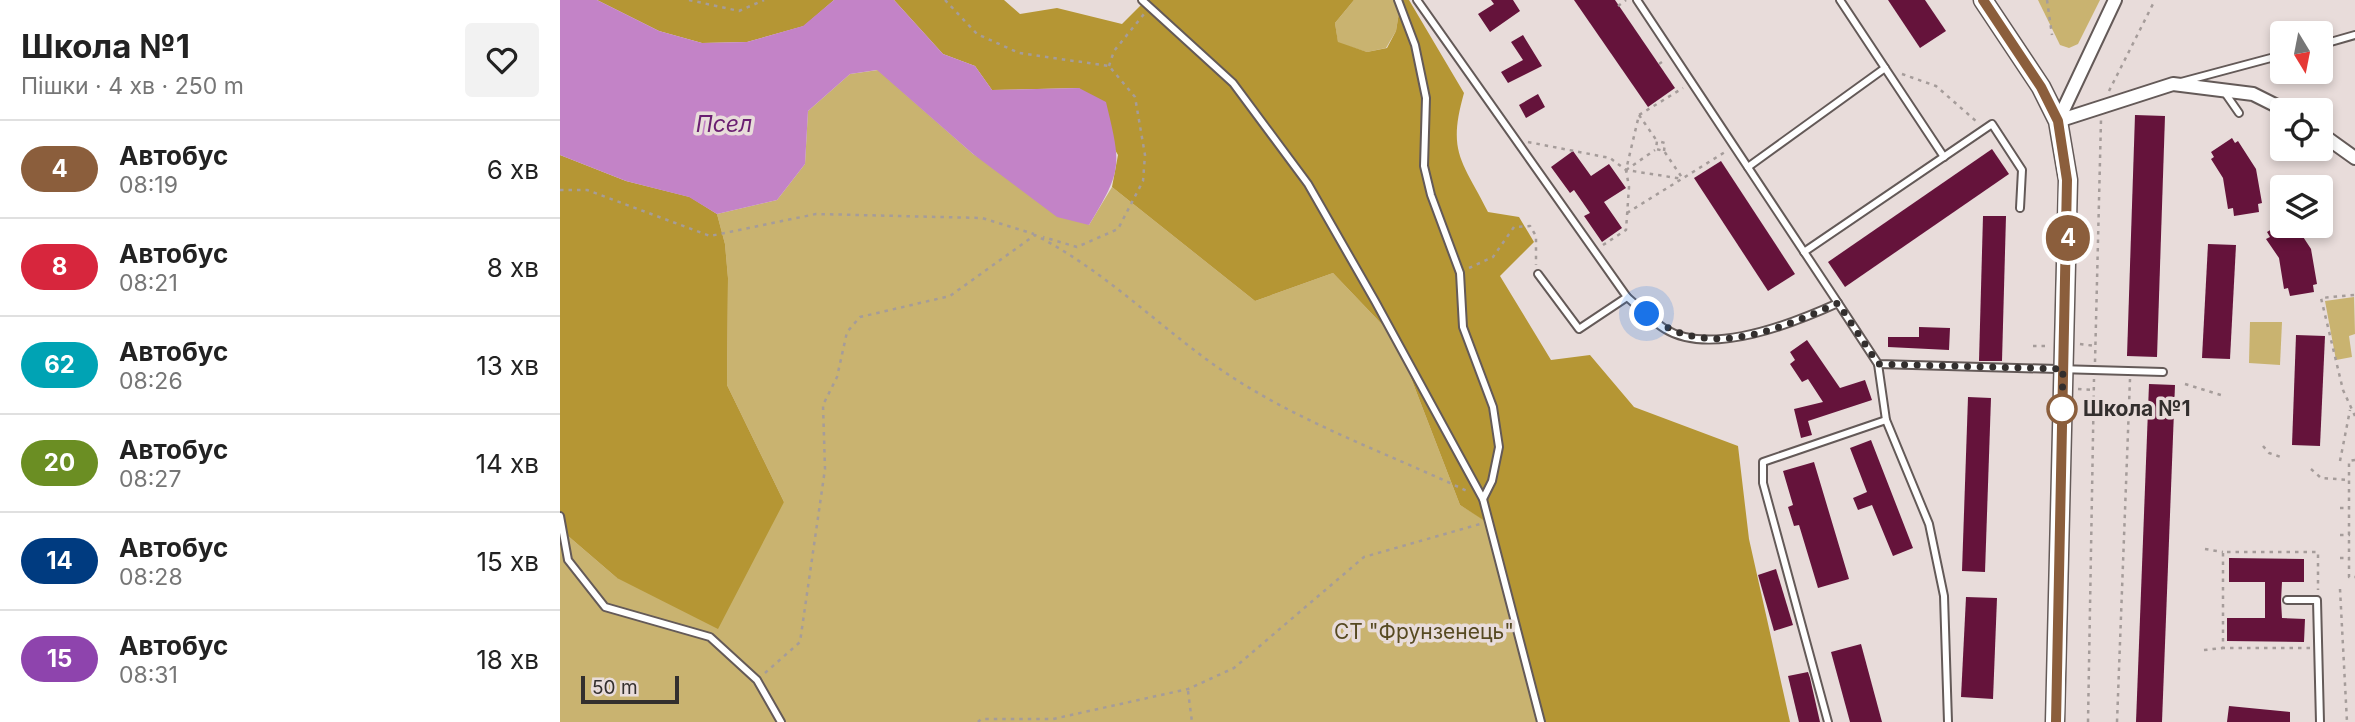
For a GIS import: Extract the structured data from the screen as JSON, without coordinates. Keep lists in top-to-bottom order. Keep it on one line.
{"water":["Псел"],"parks":["СТ \"Фрунзенець\""],"places":["Школа №1"],"lines":["bus line 4"],"scale_bar":"50 m","north":"bottom","page":{"heading":["Школа №1","Пішки · 4 хв · 250 m"],"on_map":"4","list":[{"mark":"4","name":"Автобус","note":"08:19","value":"6 хв"},{"mark":"8","name":"Автобус","note":"08:21","value":"8 хв"},{"mark":"62","name":"Автобус","note":"08:26","value":"13 хв"},{"mark":"20","name":"Автобус","note":"08:27","value":"14 хв"},{"mark":"14","name":"Автобус","note":"08:28","value":"15 хв"},{"mark":"15","name":"Автобус","note":"08:31","value":"18 хв"}],"scale":"50 m"}}
